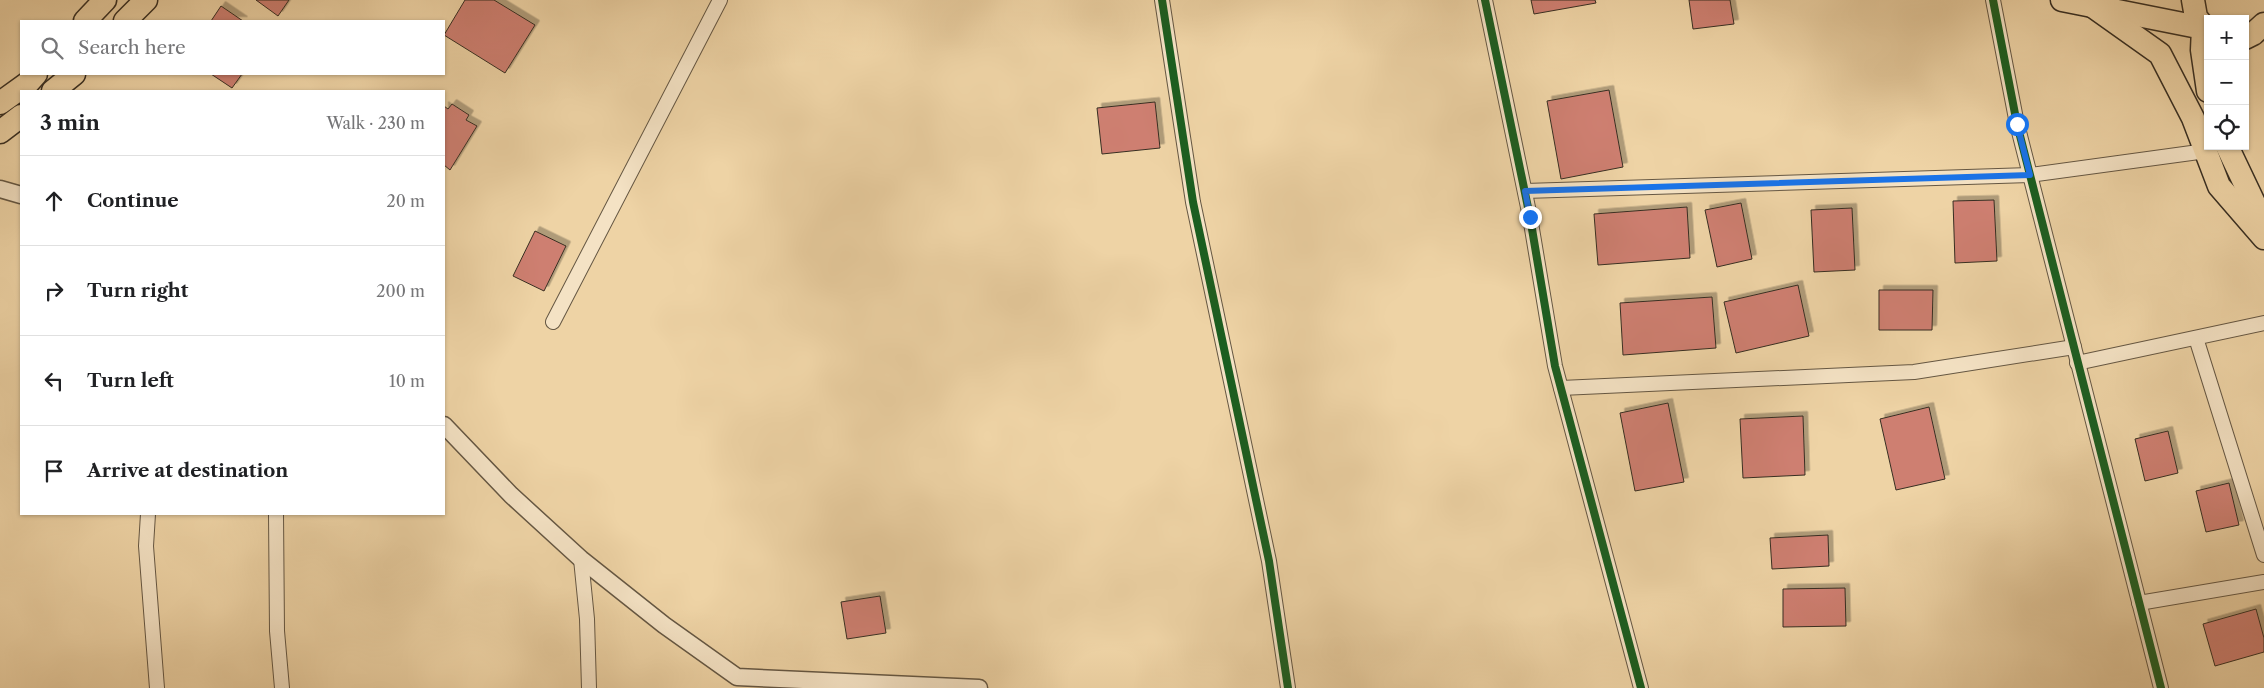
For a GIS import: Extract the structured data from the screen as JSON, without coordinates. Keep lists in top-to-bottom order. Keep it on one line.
{"page":{"map_buttons":["+","−"],"search":"Search here","heading":["3 min","Walk · 230 m"],"list":[["Continue","20 m"],["Turn right","200 m"],["Turn left","10 m"],"Arrive at destination"]}}
